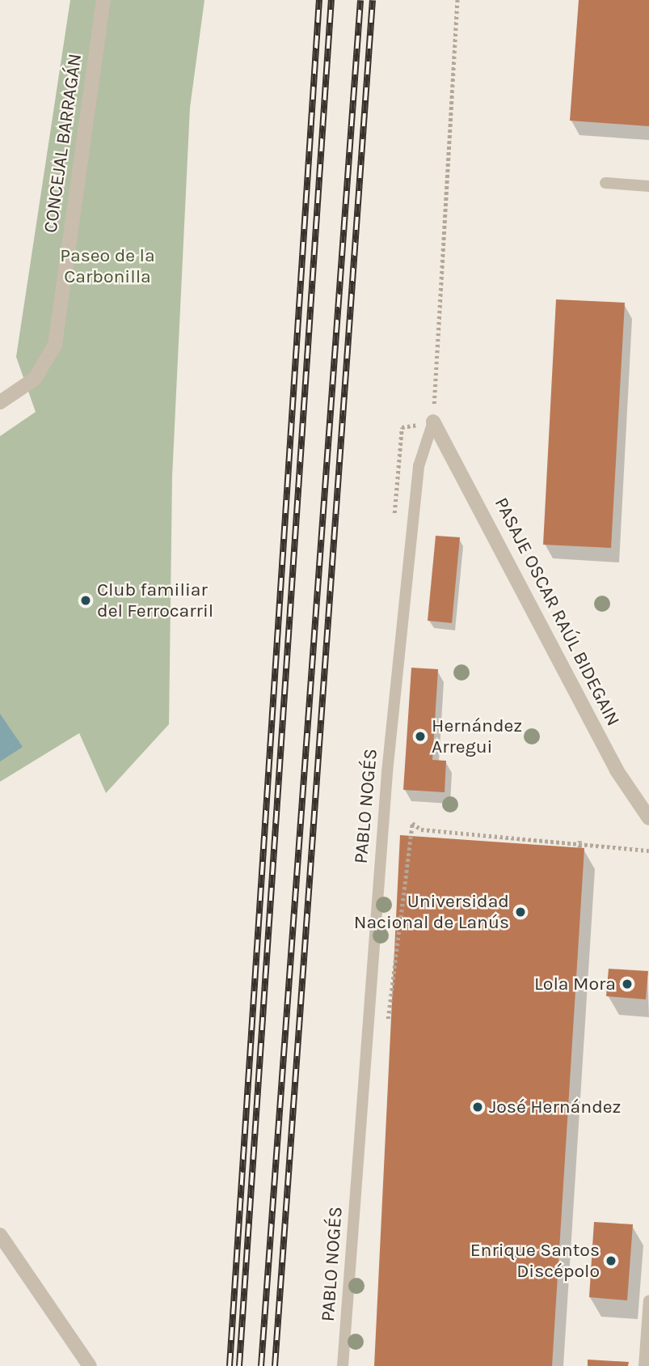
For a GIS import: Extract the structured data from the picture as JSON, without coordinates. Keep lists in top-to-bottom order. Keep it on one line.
{"streets":{"street":["CONCEJAL BARRAGÁN","PASAJE OSCAR RAÚL BIDEGAIN"],"lane":["PABLO NOGÉS"]},"crossings":[["PASAJE OSCAR RAÚL BIDEGAIN","PABLO NOGÉS"]],"parks":["Paseo de la Carbonilla"],"places":["Club familiar del Ferrocarril","Hernández Arregui","Universidad Nacional de Lanús","Lola Mora","José Hernández","Enrique Santos Discépolo"]}
